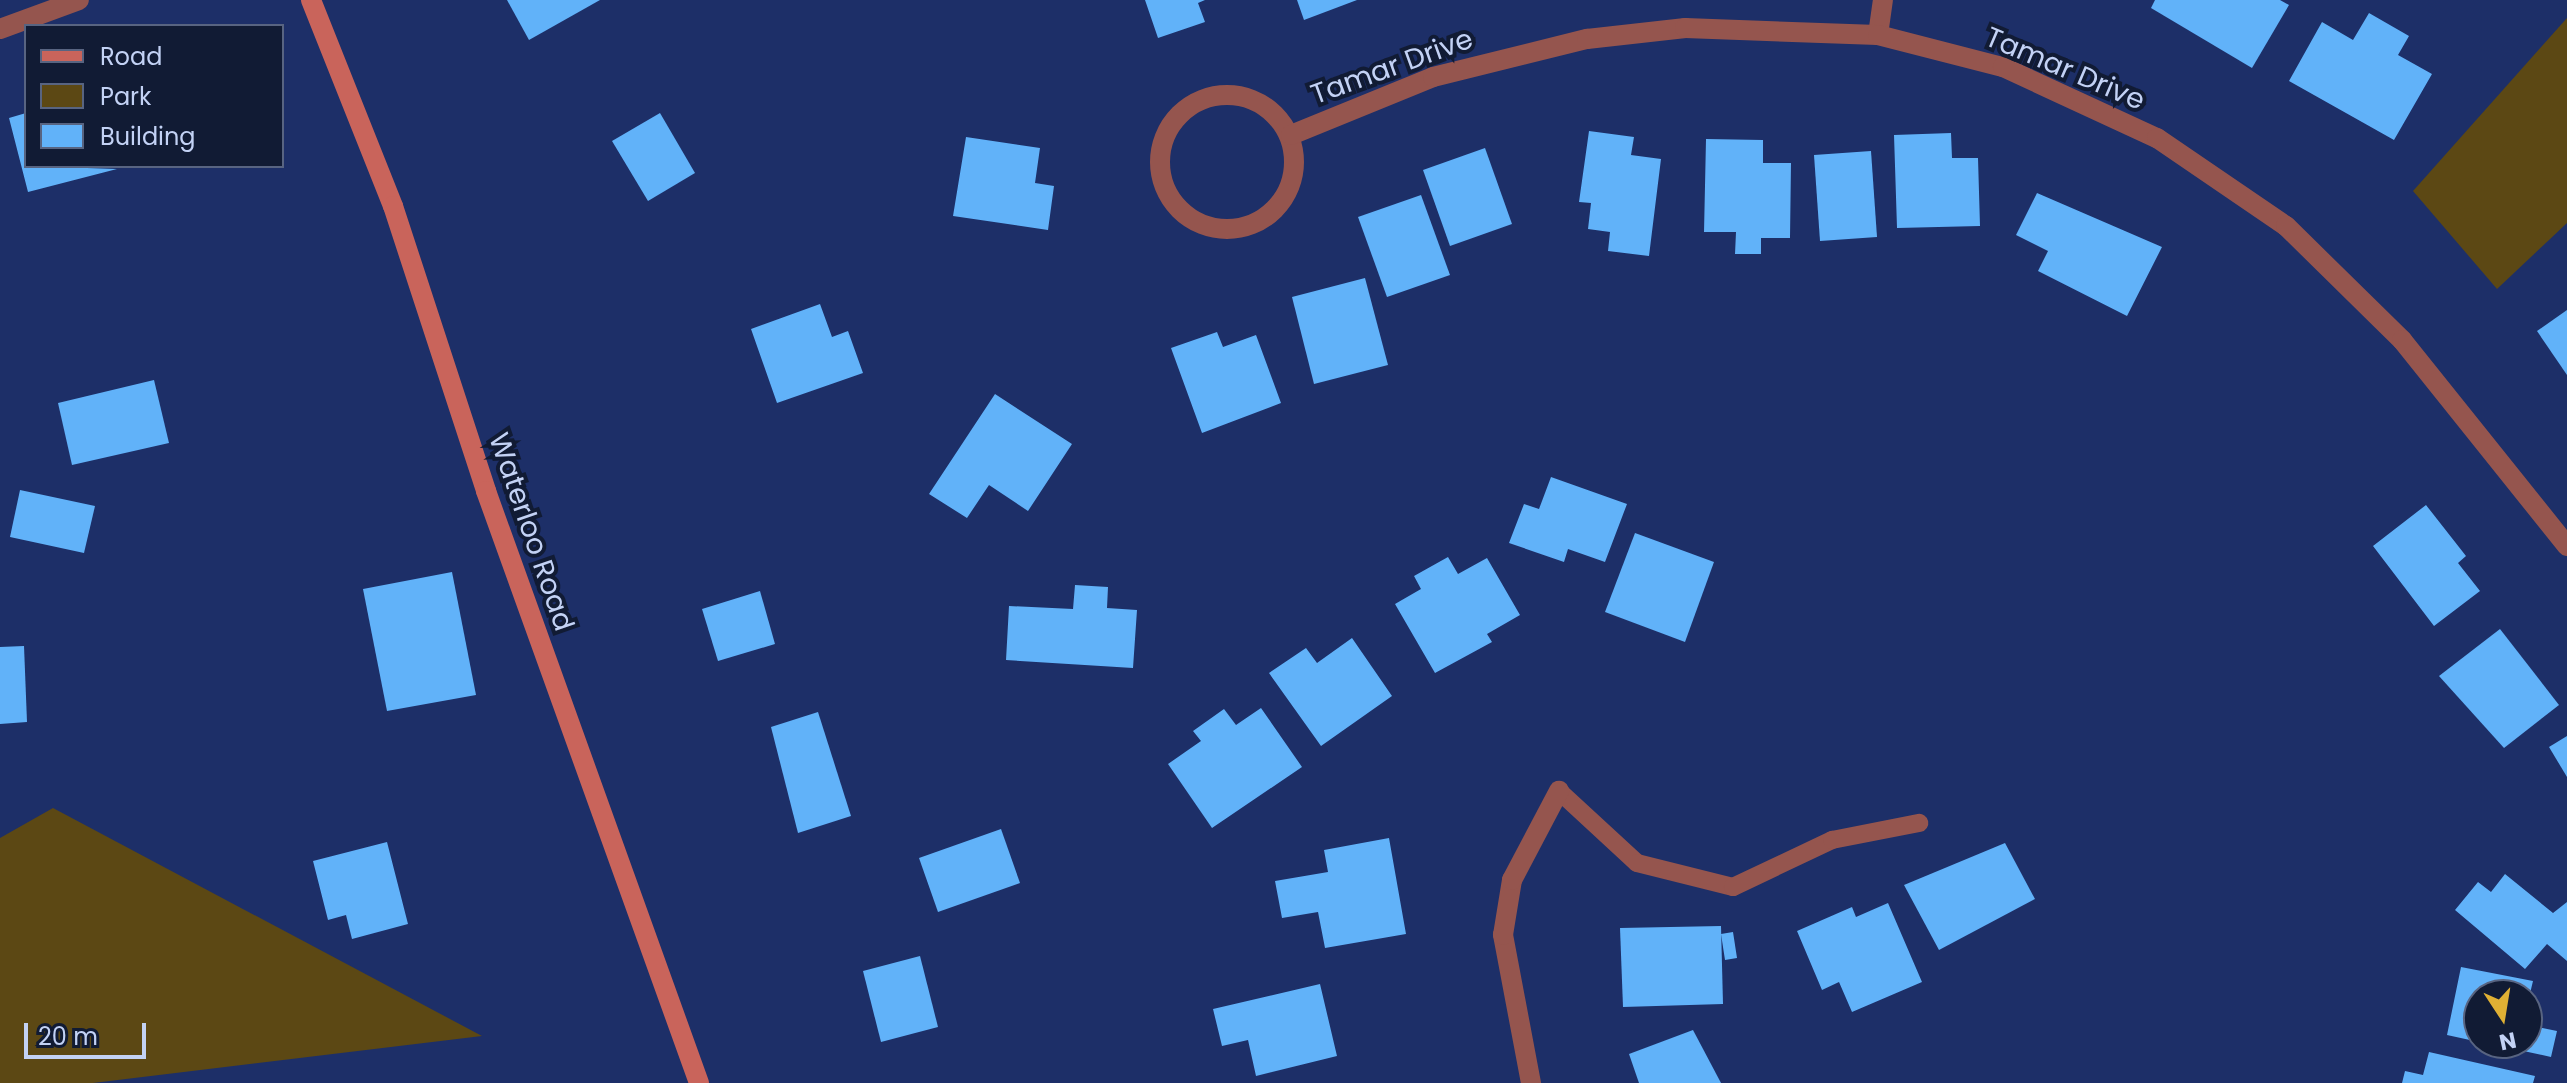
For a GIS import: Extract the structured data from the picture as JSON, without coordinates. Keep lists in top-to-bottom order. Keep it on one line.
{"streets":{"main road":["Waterloo Road"],"street":["Tamar Drive"]},"legend":["Road","Park","Building"],"scale_bar":"20 m","north":"bottom"}
